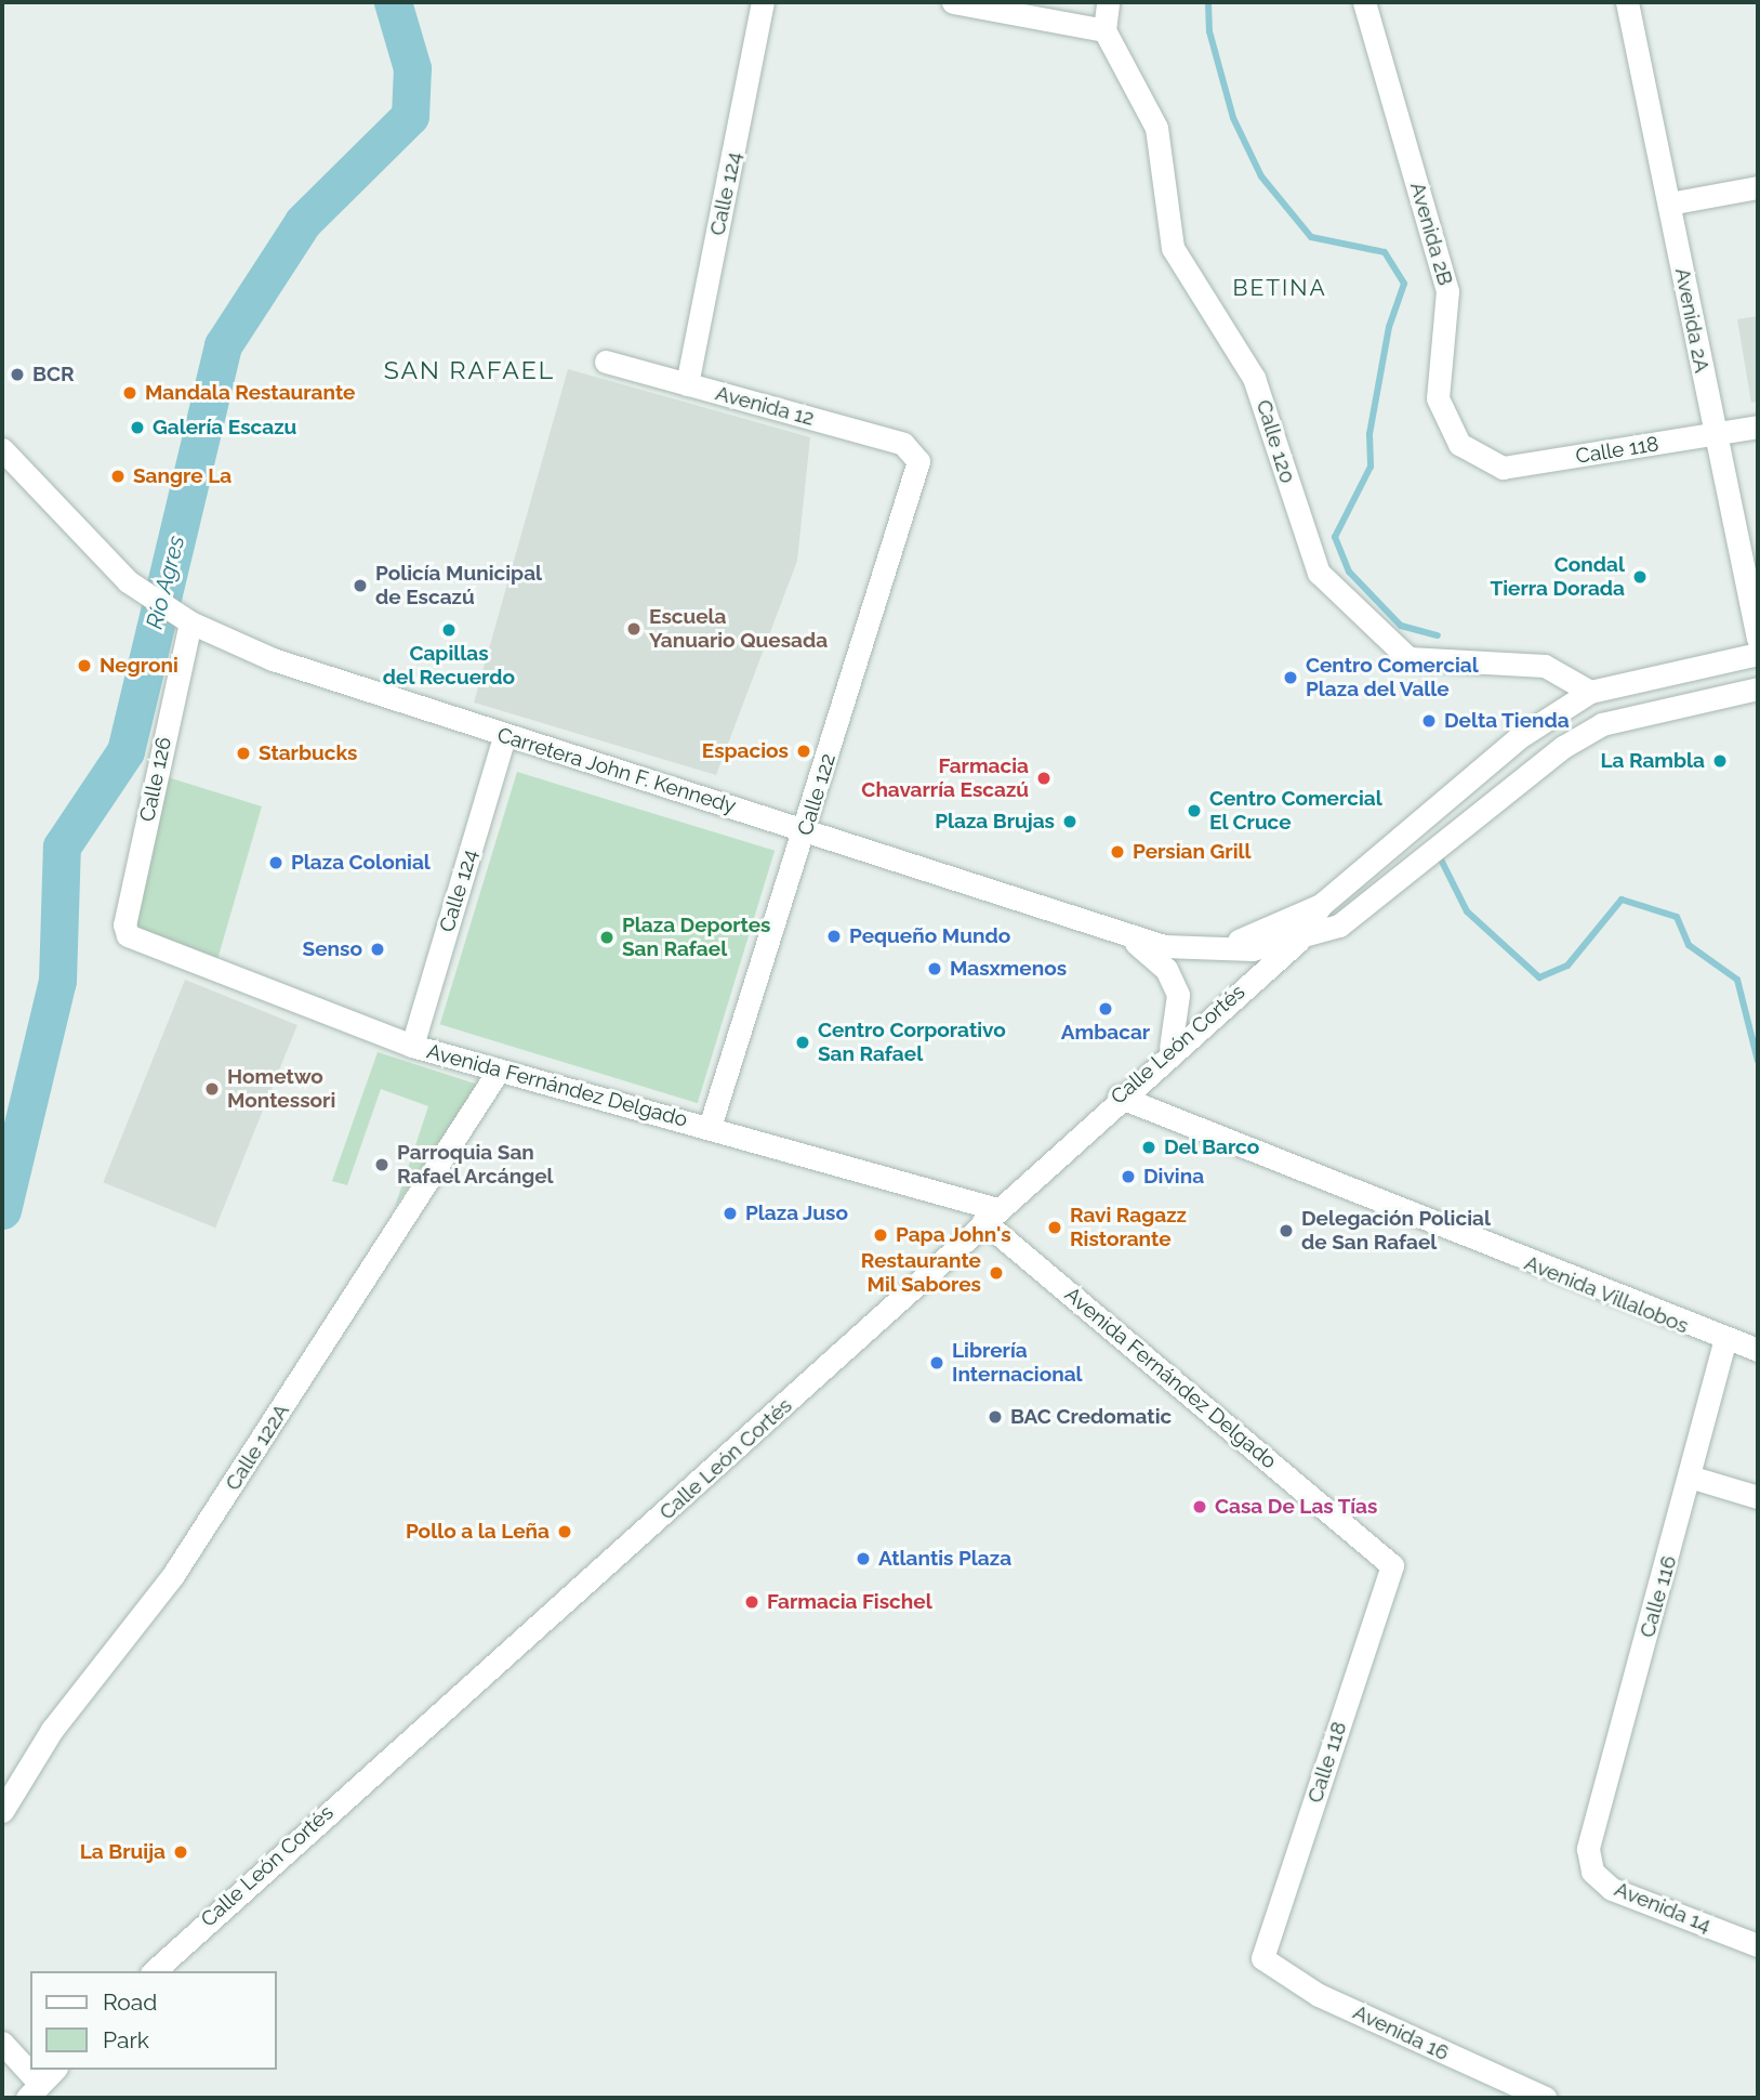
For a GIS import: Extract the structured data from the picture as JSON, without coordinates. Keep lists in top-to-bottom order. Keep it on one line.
{"streets":{"street":["Calle 124","Avenida 2B","Avenida 2A","Avenida 12","Calle 120","Calle 118","Carretera John F. Kennedy","Calle 126","Calle 122","Calle León Cortés","Avenida Fernández Delgado","Avenida Villalobos","Calle 122A","Calle 116","Avenida 14","Avenida 16"]},"crossings":[["Calle 124","Avenida 12"],["Calle 124","Carretera John F. Kennedy"],["Calle 124","Avenida Fernández Delgado"],["Avenida 2B","Calle 118"],["Avenida 2A","Calle 118"],["Avenida 12","Calle 122"],["Calle 120","Calle León Cortés"],["Calle 118","Avenida Fernández Delgado"],["Calle 118","Avenida 16"],["Carretera John F. Kennedy","Calle 126"],["Carretera John F. Kennedy","Calle 122"],["Carretera John F. Kennedy","Calle León Cortés"],["Calle 126","Avenida Fernández Delgado"],["Calle 122","Avenida Fernández Delgado"],["Calle León Cortés","Avenida Fernández Delgado"],["Calle León Cortés","Avenida Villalobos"],["Avenida Fernández Delgado","Calle 122A"],["Avenida Villalobos","Calle 116"],["Calle 116","Avenida 14"]],"districts":["BETINA","SAN RAFAEL"],"water":["Río Agres"],"places":["BCR","Mandala Restaurante","Galería Escazu","Sangre La","Condal Tierra Dorada","Policía Municipal de Escazú","Escuela Yanuario Quesada","Capillas del Recuerdo","Negroni","Centro Comercial Plaza del Valle","Delta Tienda","Espacios","Starbucks","La Rambla","Farmacia Chavarría Escazú","Centro Comercial El Cruce","Plaza Brujas","Persian Grill","Plaza Colonial","Pequeño Mundo","Plaza Deportes San Rafael","Senso","Masxmenos","Ambacar","Centro Corporativo San Rafael","Hometwo Montessori","Del Barco","Parroquia San Rafael Arcángel","Divina","Plaza Juso","Ravi Ragazz Ristorante","Delegación Policial de San Rafael","Papa John's","Restaurante Mil Sabores","Librería Internacional","BAC Credomatic","Casa De Las Tías","Pollo a la Leña","Atlantis Plaza","Farmacia Fischel","La Bruija"],"legend":["Road","Park"]}
